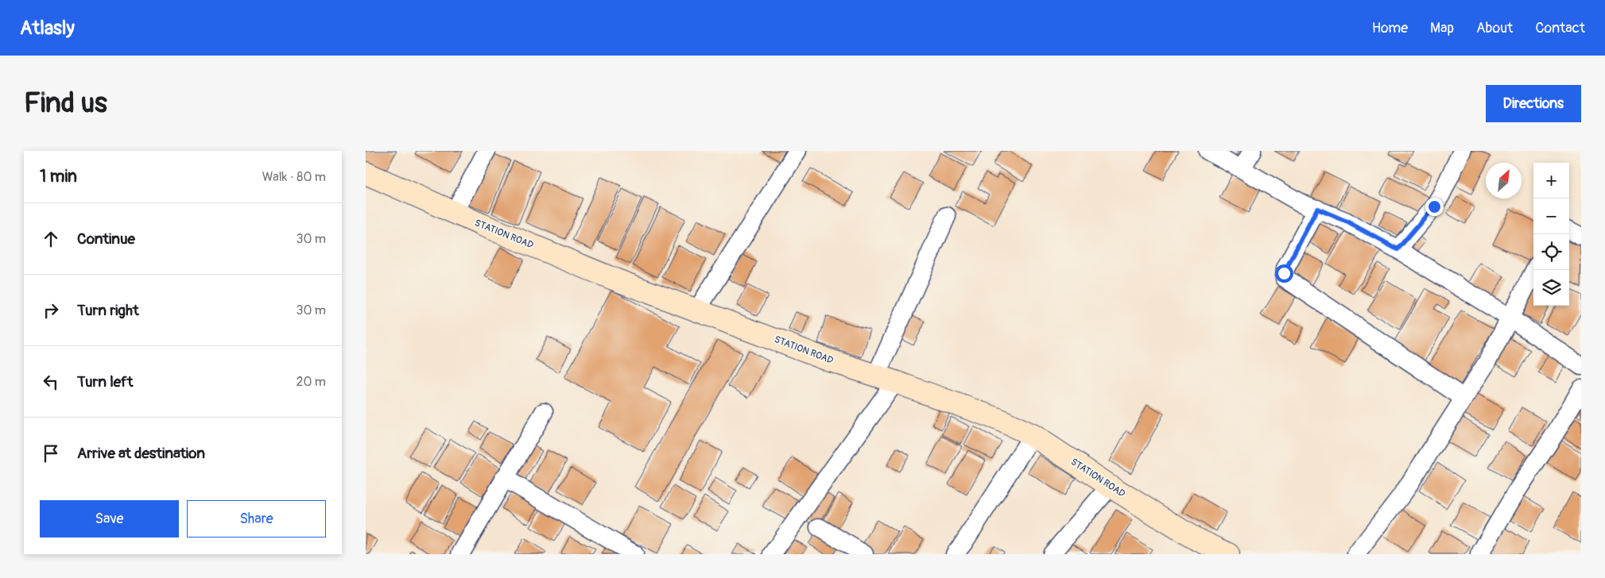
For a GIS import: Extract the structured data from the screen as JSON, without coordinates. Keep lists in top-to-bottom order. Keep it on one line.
{"streets":{"main road":["STATION ROAD"]},"north":"top right","page":{"header":"Atlasly","nav":["Home","Map","About","Contact"],"buttons":["Directions",["Save","Share"]],"title":"Find us","heading":["1 min","Walk · 80 m"],"map_buttons":["+","−"],"list":[["Continue","30 m"],["Turn right","30 m"],["Turn left","20 m"],"Arrive at destination"]}}
